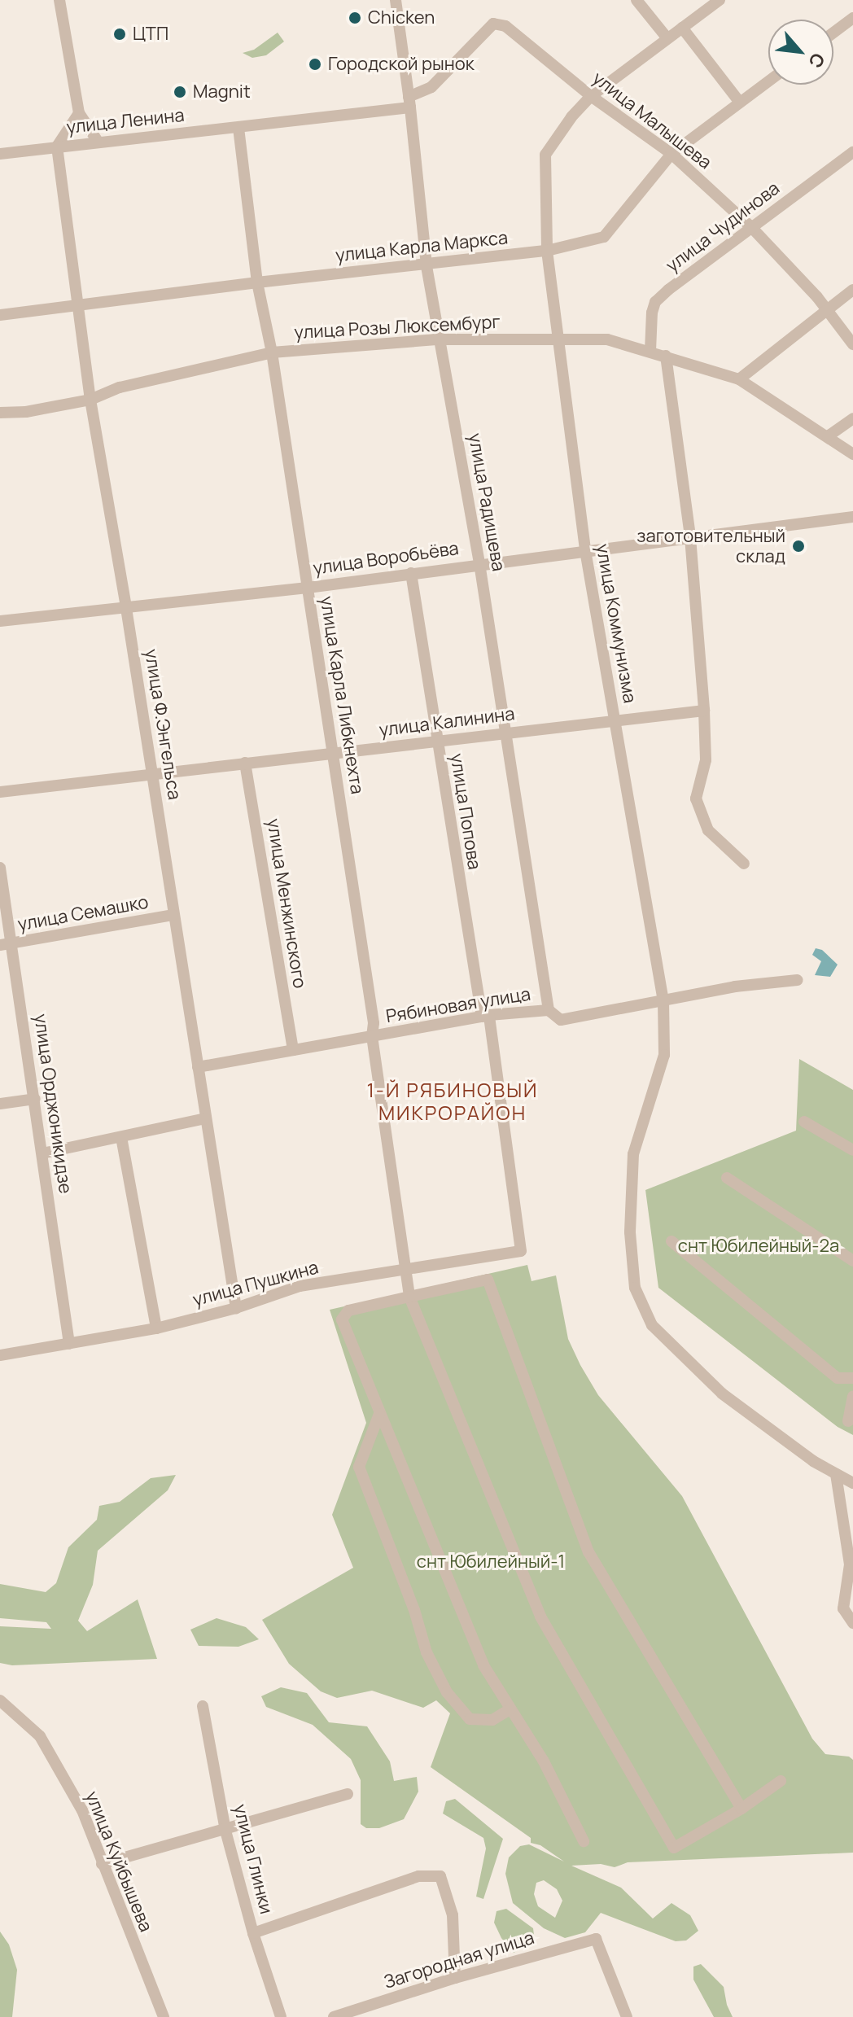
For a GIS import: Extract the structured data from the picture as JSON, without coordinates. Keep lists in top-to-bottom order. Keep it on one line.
{"streets":{"street":["улица Малышева","улица Ленина","улица Чудинова","улица Карла Маркса","улица Розы Люксембург","улица Радищева","улица Воробьёва","улица Коммунизма","улица Карла Либкнехта","улица Калинина","улица Ф.Энгельса","улица Попова","улица Менжинского","улица Семашко","Рябиновая улица","улица Орджоникидзе","улица Пушкина","улица Глинки","улица Куйбышева","Загородная улица"]},"crossings":[["улица Малышева","улица Ленина"],["улица Малышева","улица Чудинова"],["улица Малышева","улица Карла Маркса"],["улица Малышева","улица Радищева"],["улица Малышева","улица Коммунизма"],["улица Ленина","улица Радищева"],["улица Ленина","улица Карла Либкнехта"],["улица Ленина","улица Ф.Энгельса"],["улица Чудинова","улица Розы Люксембург"],["улица Карла Маркса","улица Радищева"],["улица Карла Маркса","улица Коммунизма"],["улица Карла Маркса","улица Карла Либкнехта"],["улица Карла Маркса","улица Ф.Энгельса"],["улица Розы Люксембург","улица Радищева"],["улица Розы Люксембург","улица Коммунизма"],["улица Розы Люксембург","улица Карла Либкнехта"],["улица Розы Люксембург","улица Ф.Энгельса"],["улица Радищева","улица Воробьёва"],["улица Радищева","улица Калинина"],["улица Радищева","Рябиновая улица"],["улица Воробьёва","улица Коммунизма"],["улица Воробьёва","улица Карла Либкнехта"],["улица Воробьёва","улица Ф.Энгельса"],["улица Воробьёва","улица Попова"],["улица Коммунизма","улица Калинина"],["улица Коммунизма","Рябиновая улица"],["улица Карла Либкнехта","улица Калинина"],["улица Карла Либкнехта","Рябиновая улица"],["улица Карла Либкнехта","улица Пушкина"],["улица Калинина","улица Ф.Энгельса"],["улица Калинина","улица Попова"],["улица Калинина","улица Менжинского"],["улица Ф.Энгельса","улица Семашко"],["улица Ф.Энгельса","Рябиновая улица"],["улица Ф.Энгельса","улица Пушкина"],["улица Попова","Рябиновая улица"],["улица Попова","улица Пушкина"],["улица Менжинского","Рябиновая улица"],["улица Семашко","улица Орджоникидзе"],["улица Орджоникидзе","улица Пушкина"]],"districts":["1-Й РЯБИНОВЫЙ МИКРОРАЙОН"],"parks":["снт Юбилейный-2а","снт Юбилейный-1"],"places":["Chicken","ЦТП","Городской рынок","Magnit","заготовительный склад"],"north":"bottom right"}
